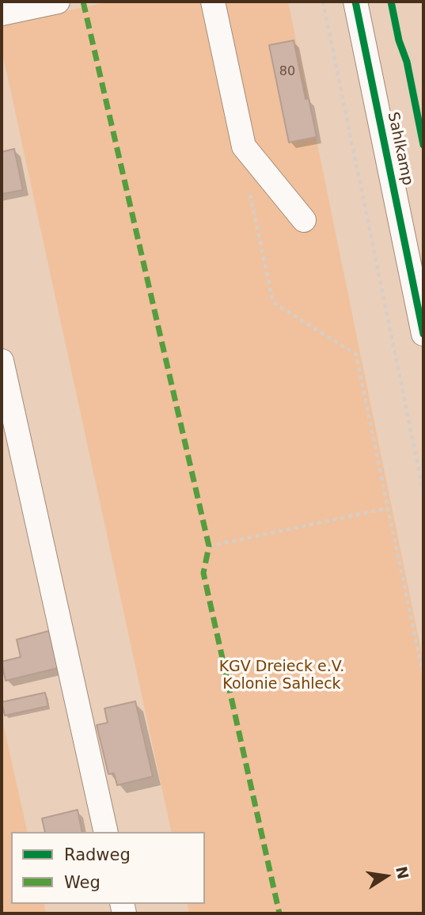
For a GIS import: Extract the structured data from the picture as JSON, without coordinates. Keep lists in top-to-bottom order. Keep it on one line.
{"streets":{"street":["Sahlkamp"]},"parks":["KGV Dreieck e.V. Kolonie Sahleck"],"house_numbers":["80"],"legend":["Radweg","Weg"],"north":"right"}
